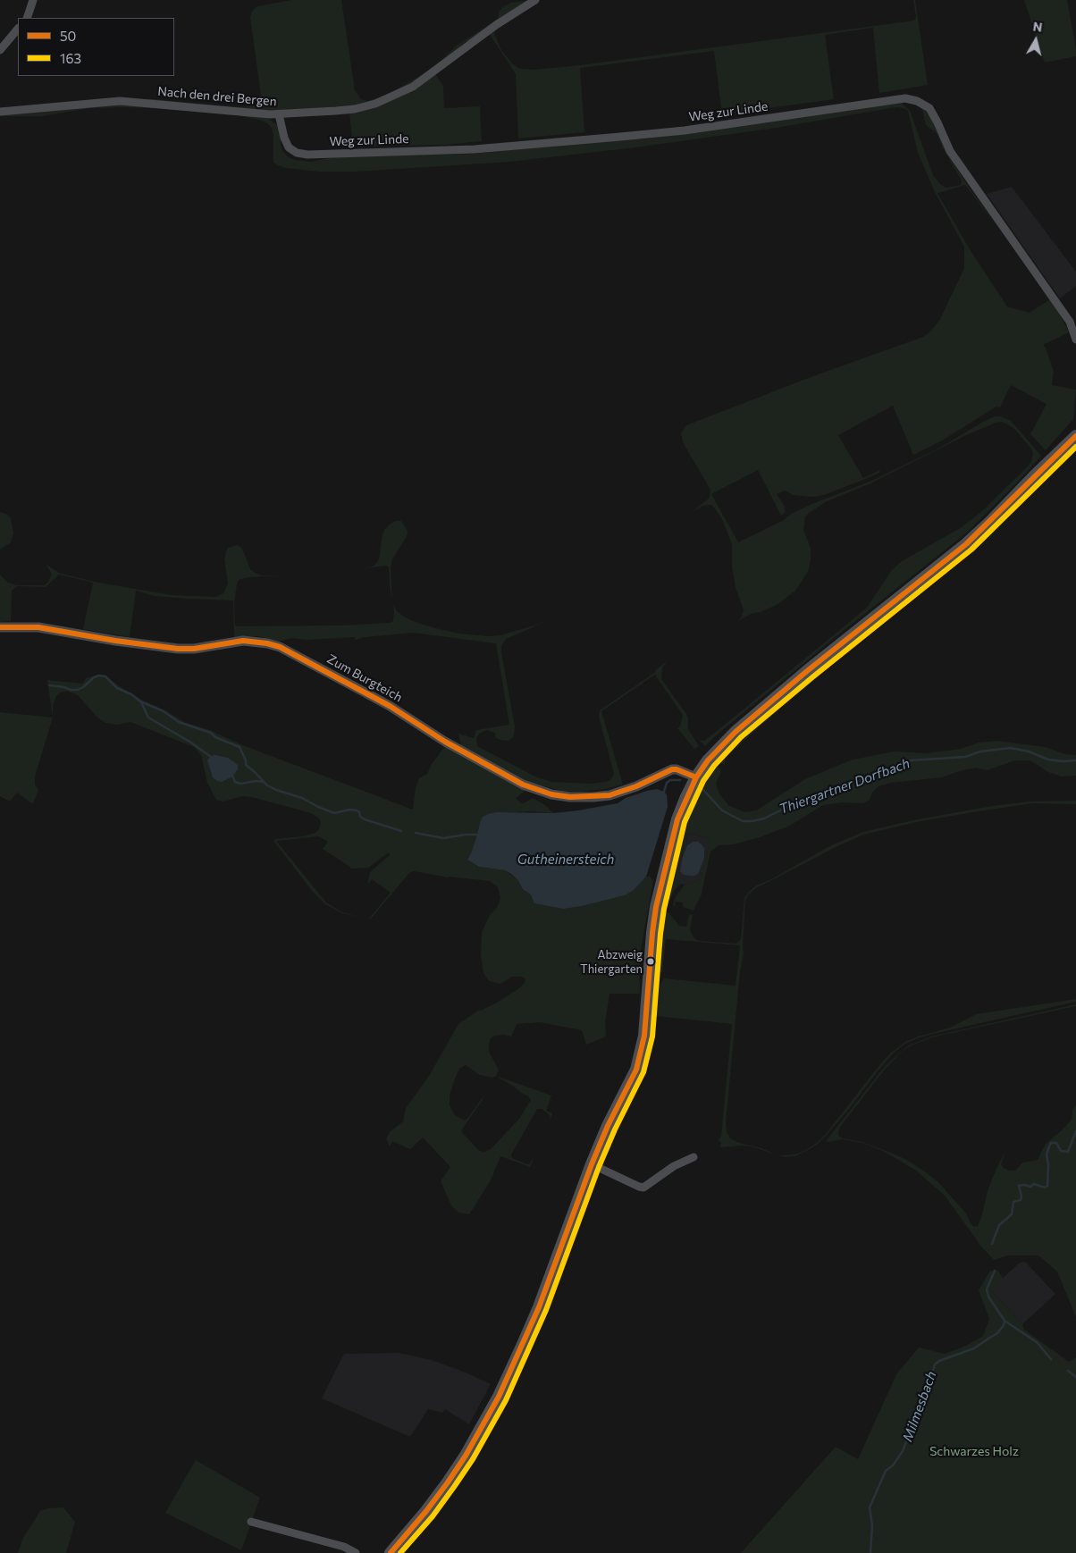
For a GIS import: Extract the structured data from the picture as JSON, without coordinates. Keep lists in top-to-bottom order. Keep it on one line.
{"streets":{"street":["Nach den drei Bergen","Weg zur Linde","Zum Burgteich"]},"crossings":[["Nach den drei Bergen","Weg zur Linde"]],"water":["Thiergartner Dorfbach","Gutheinersteich","Milmesbach"],"parks":["Schwarzes Holz"],"places":["Abzweig Thiergarten"],"lines":["transit line 50","transit line 163"],"legend":["50","163"],"north":"top"}
